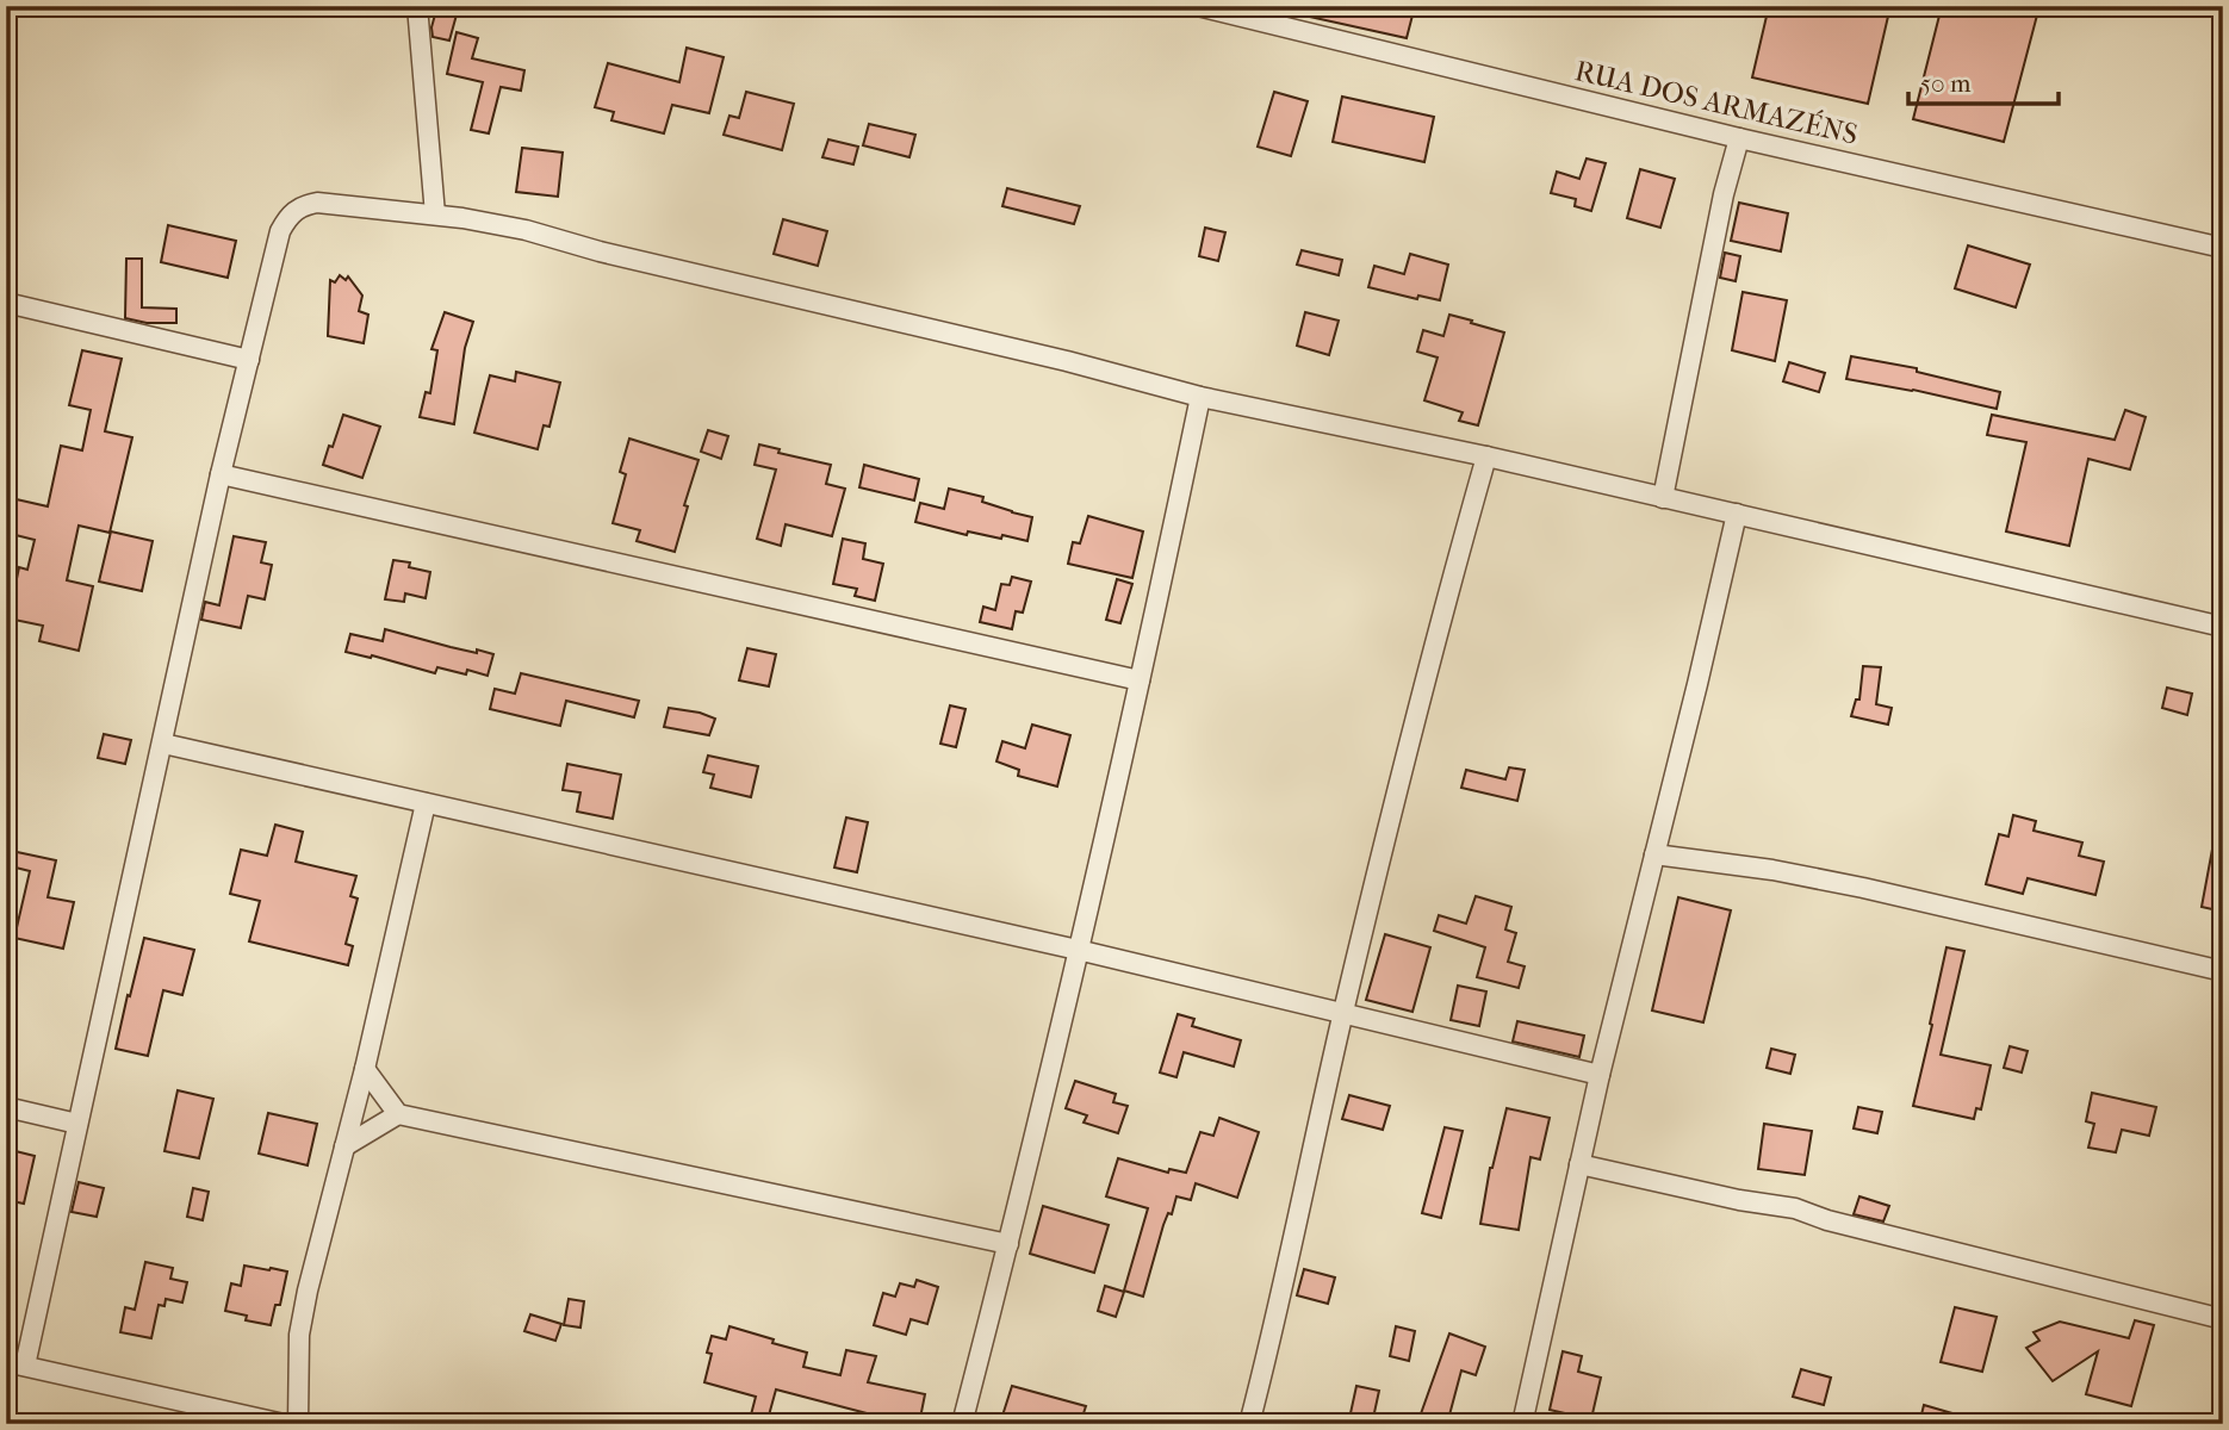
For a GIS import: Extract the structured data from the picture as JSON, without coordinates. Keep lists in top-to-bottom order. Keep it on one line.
{"streets":{"street":["RUA DOS ARMAZÉNS"]},"scale_bar":"50 m"}
